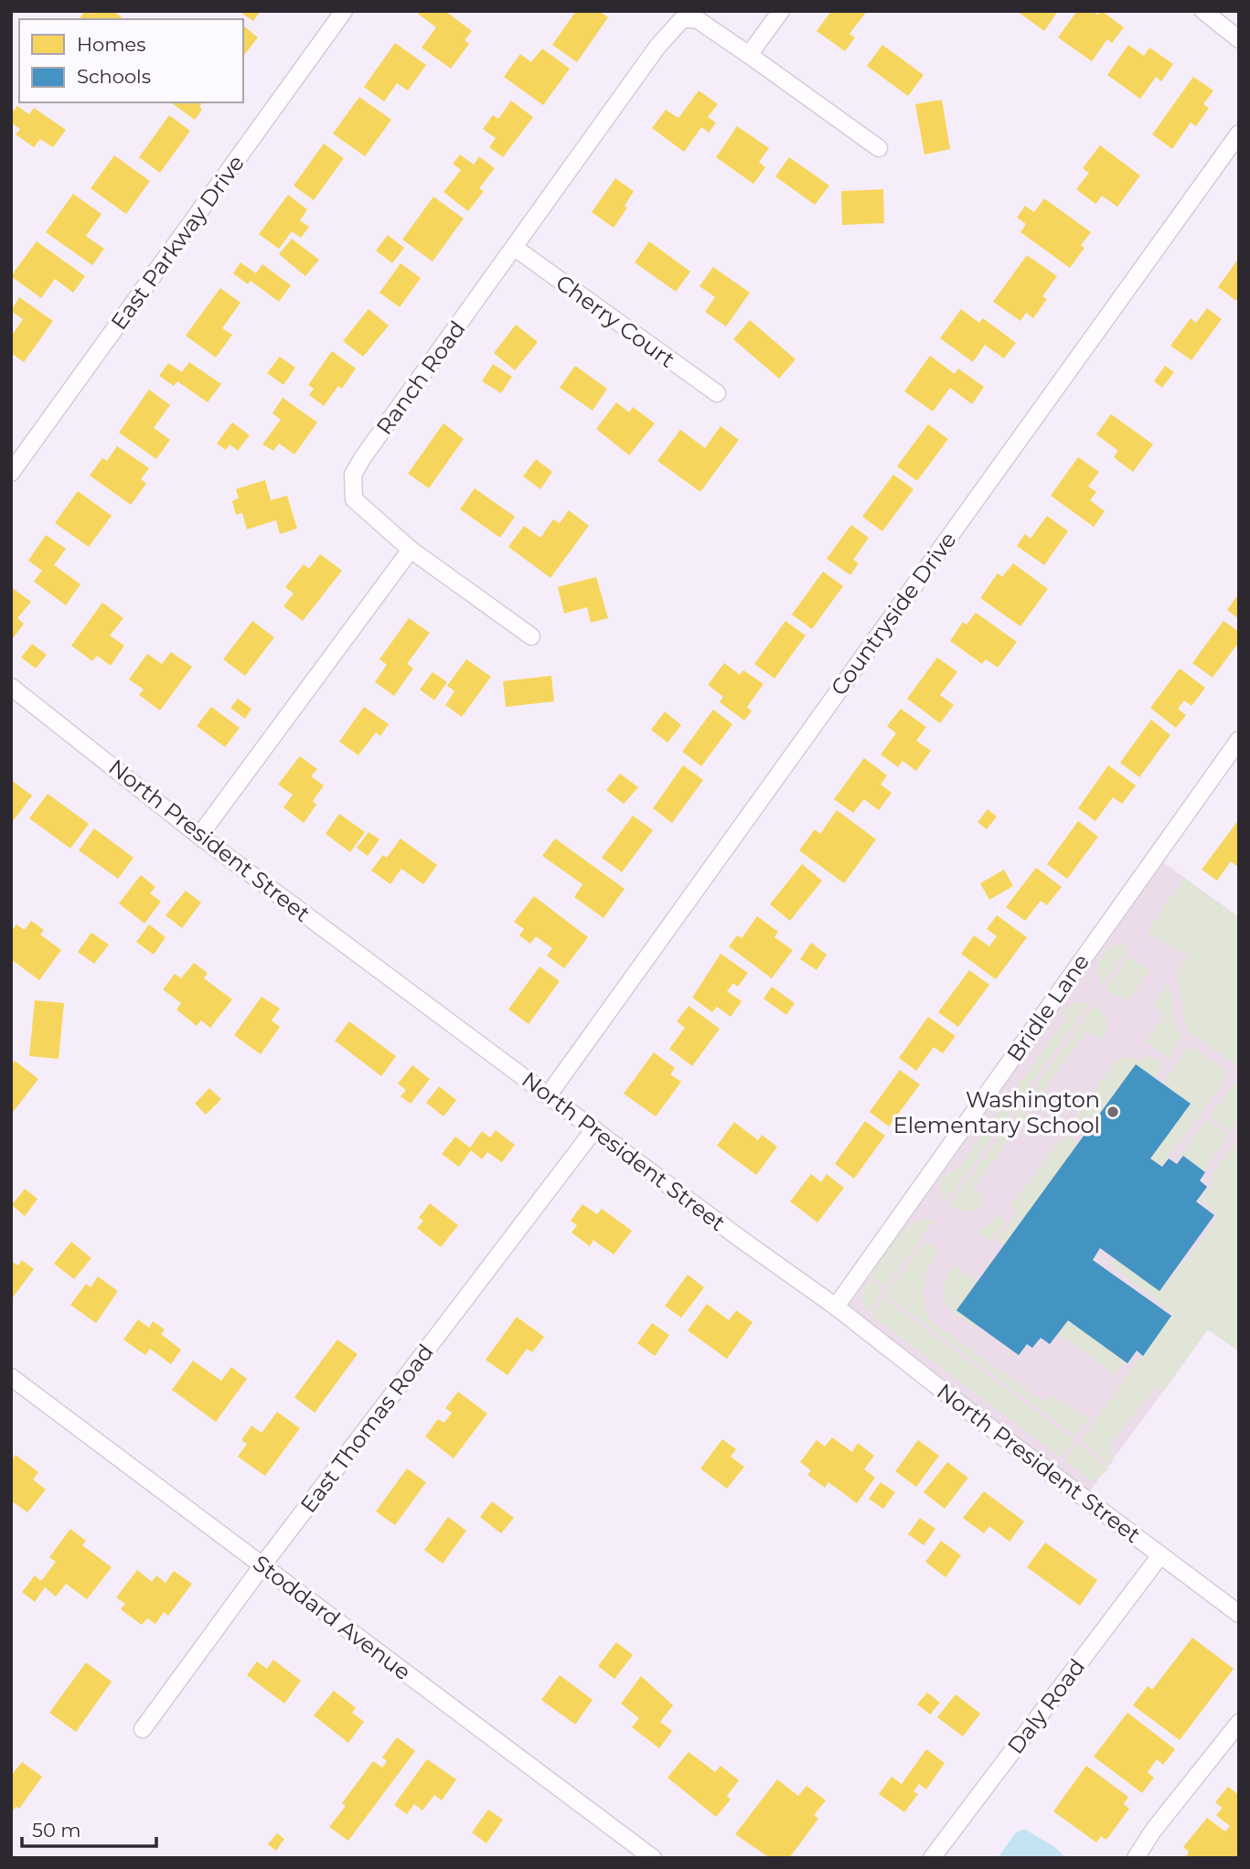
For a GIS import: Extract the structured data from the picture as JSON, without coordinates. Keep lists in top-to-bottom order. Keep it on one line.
{"streets":{"street":["East Parkway Drive","Cherry Court","Ranch Road","Countryside Drive","North President Street","Bridle Lane","East Thomas Road","Stoddard Avenue","Daly Road"]},"crossings":[["Cherry Court","Ranch Road"],["Countryside Drive","North President Street"],["North President Street","Bridle Lane"],["North President Street","East Thomas Road"],["North President Street","Daly Road"],["East Thomas Road","Stoddard Avenue"]],"places":["Washington Elementary School"],"legend":["Homes","Schools"],"scale_bar":"50 m"}
